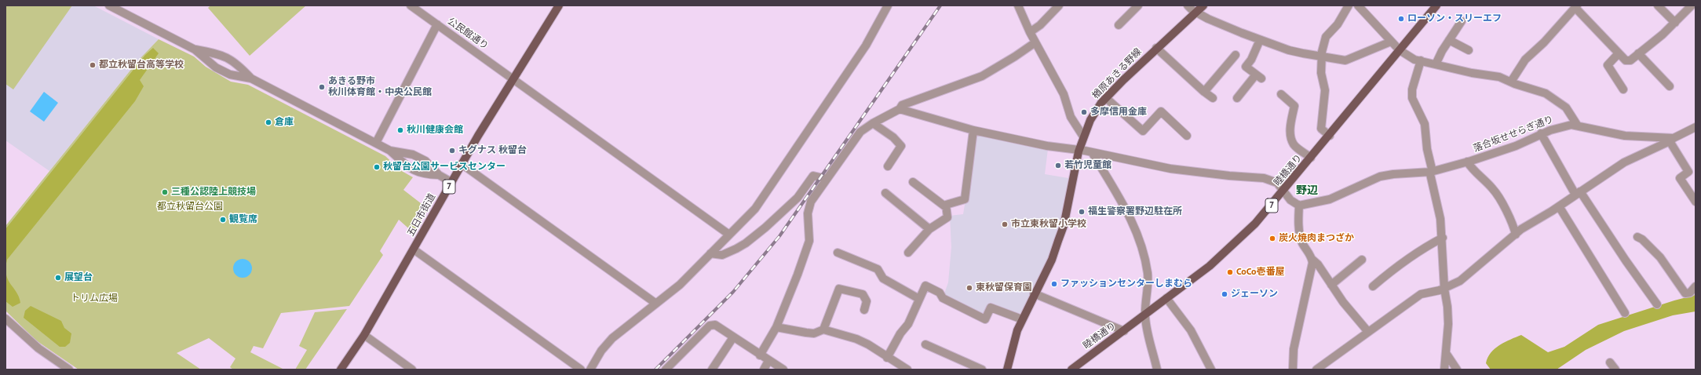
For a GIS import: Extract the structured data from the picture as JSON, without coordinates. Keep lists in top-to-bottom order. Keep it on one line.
{"streets":{"main road":["楢原あきる野線","睦橋通り","7","五日市街道"],"street":["公民館通り","落合坂せせらぎ通り"]},"crossings":[["公民館通り","五日市街道"]],"districts":["野辺"],"parks":["都立秋留台公園","トリム広場"],"places":["ローソン・スリーエフ","都立秋留台高等学校","あきる野市 秋川体育館・中央公民館","多摩信用金庫","倉庫","秋川健康会館","キグナス 秋留台","若竹児童館","秋留台公園サービスセンター","三種公認陸上競技場","福生警察署野辺駐在所","観覧席","市立東秋留小学校","炭火焼肉まつざか","CoCo壱番屋","展望台","ファッションセンターしまむら","東秋留保育園","ジェーソン"]}
